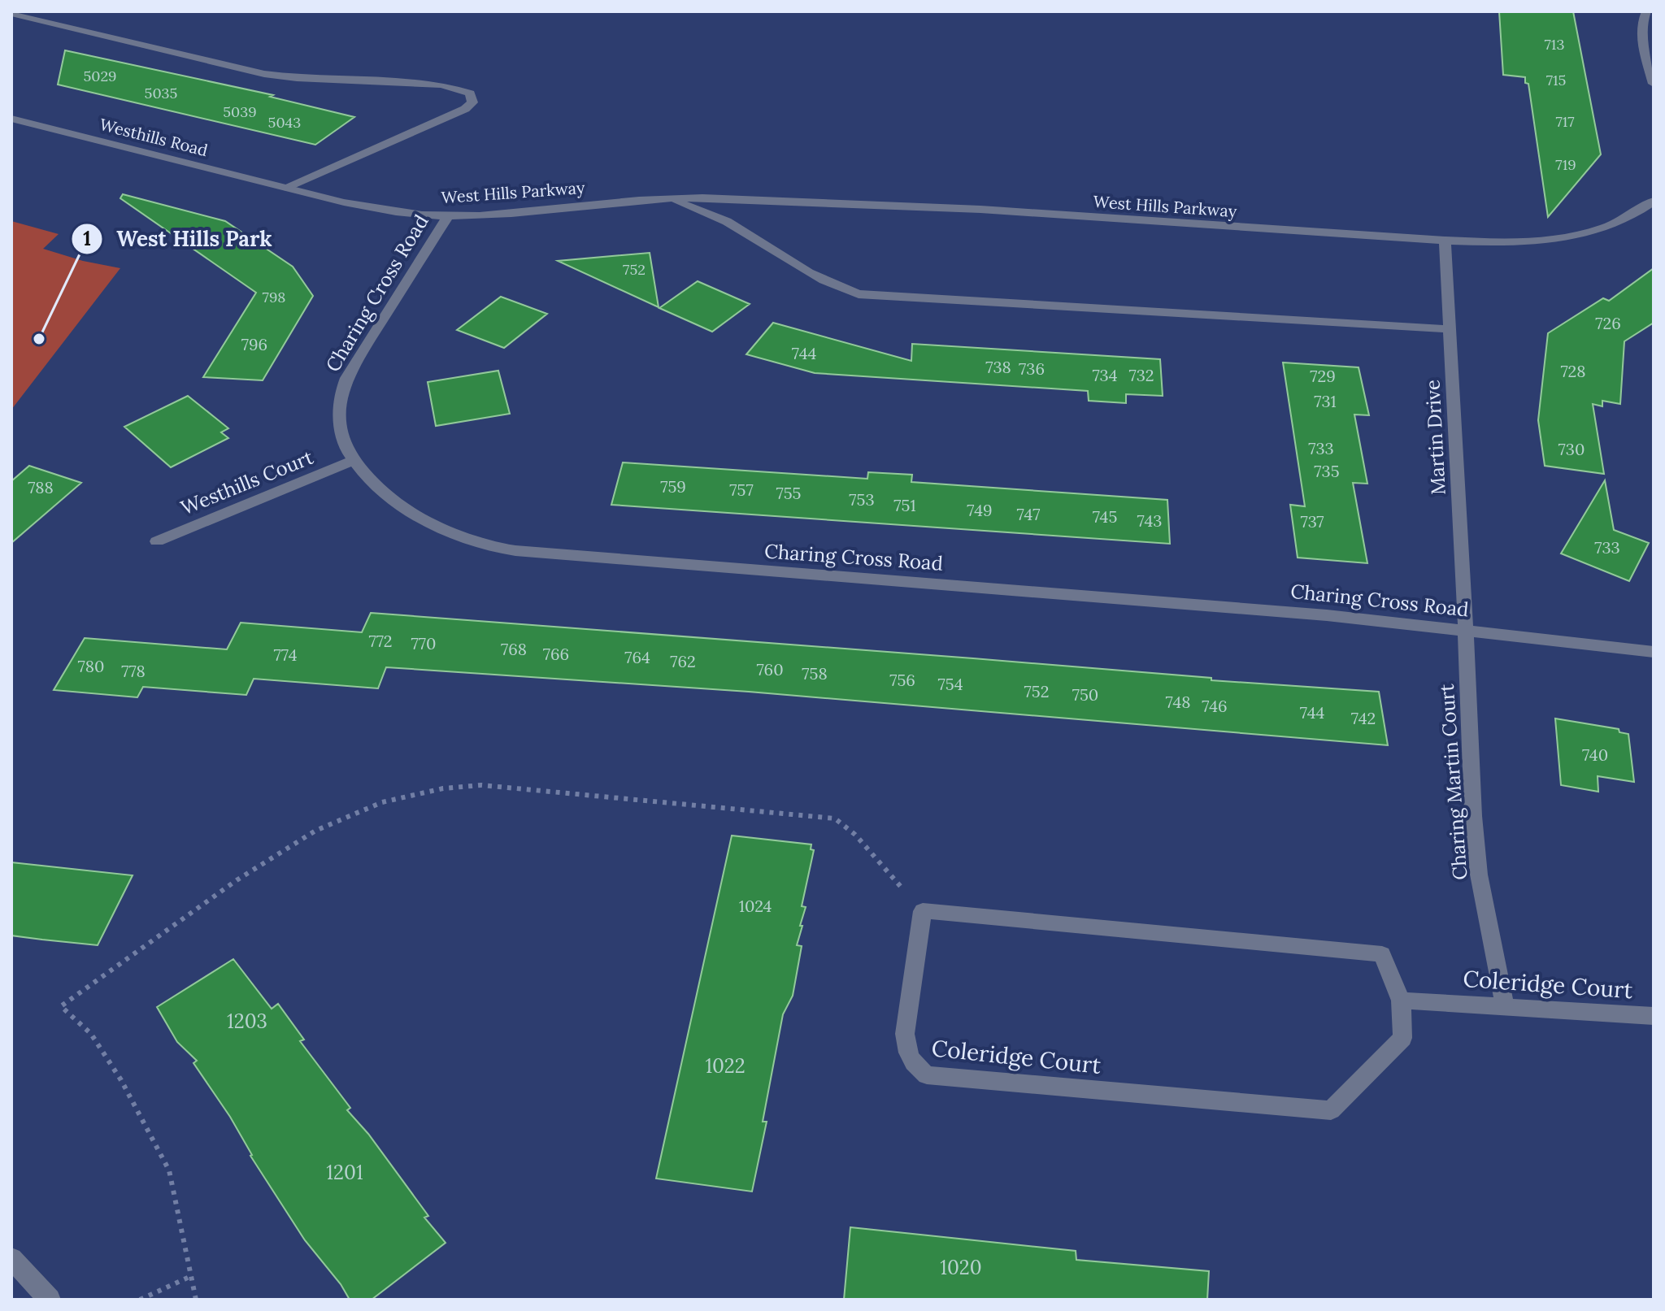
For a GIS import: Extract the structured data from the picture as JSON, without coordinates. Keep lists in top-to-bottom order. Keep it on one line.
{"streets":{"street":["Westhills Road","West Hills Parkway","Charing Cross Road","Martin Drive","Westhills Court","Charing Martin Court","Coleridge Court"]},"crossings":[["Westhills Road","West Hills Parkway"],["West Hills Parkway","Charing Cross Road"],["West Hills Parkway","Martin Drive"],["Charing Cross Road","Martin Drive"],["Charing Cross Road","Westhills Court"],["Charing Cross Road","Charing Martin Court"],["Martin Drive","Charing Martin Court"],["Charing Martin Court","Coleridge Court"]],"places":["West Hills Park"],"house_numbers":["713","5029","715","5035","5039","717","5043","719","752","798","726","796","744","738","736","728","734","732","729","731","733","730","735","759","788","757","755","753","751","749","747","745","743","737","733","772","770","768","766","774","764","762","780","760","778","758","756","754","752","750","748","746","744","742","740","1024","1203","1022","1201","1020"]}
